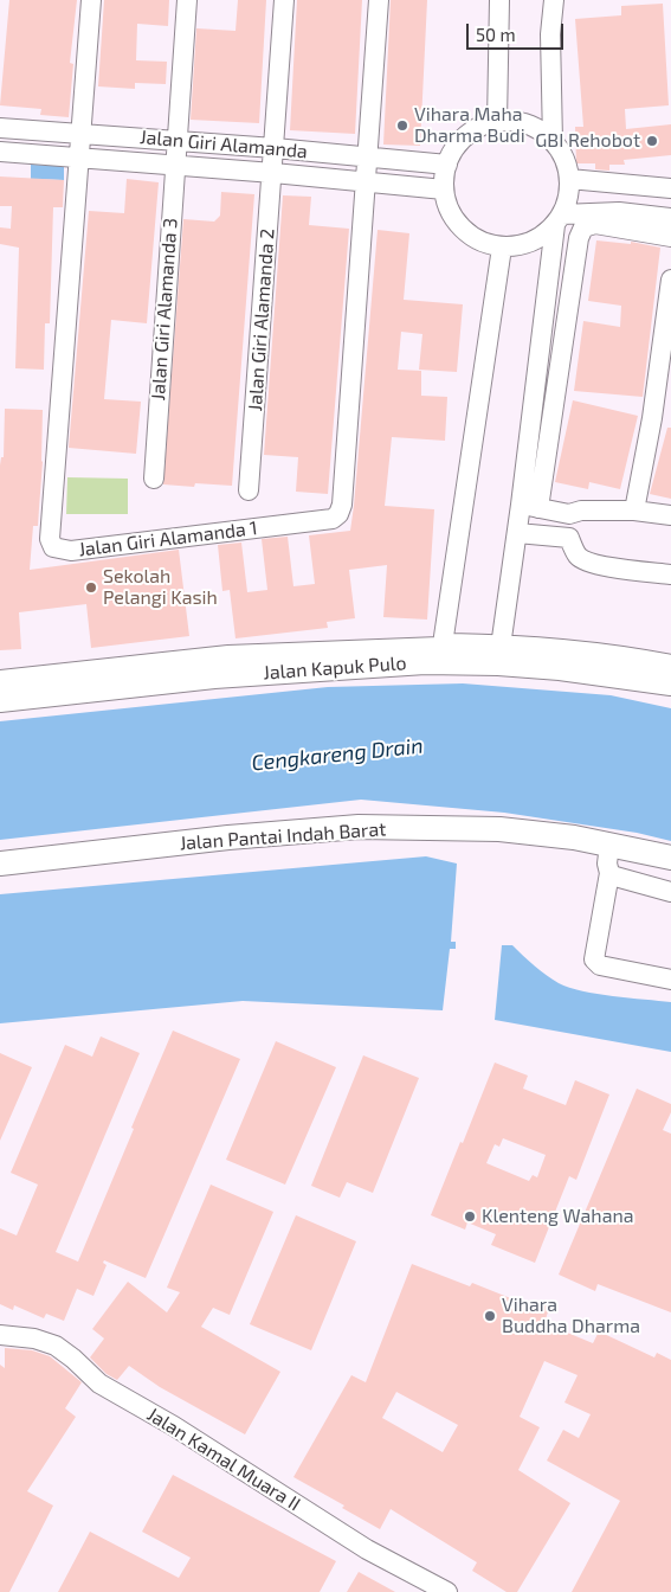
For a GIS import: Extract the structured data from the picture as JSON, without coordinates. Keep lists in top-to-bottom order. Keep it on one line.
{"streets":{"main road":["Jalan Kapuk Pulo","Jalan Pantai Indah Barat"],"street":["Jalan Giri Alamanda","Jalan Giri Alamanda 3","Jalan Giri Alamanda 2","Jalan Giri Alamanda 1","Jalan Kamal Muara II"]},"crossings":[["Jalan Giri Alamanda","Jalan Giri Alamanda 3"],["Jalan Giri Alamanda","Jalan Giri Alamanda 2"],["Jalan Giri Alamanda","Jalan Giri Alamanda 1"]],"water":["Cengkareng Drain"],"places":["Vihara Maha Dharma Budi","GBI Rehobot","Sekolah Pelangi Kasih","Klenteng Wahana","Vihara Buddha Dharma"],"scale_bar":"50 m"}
